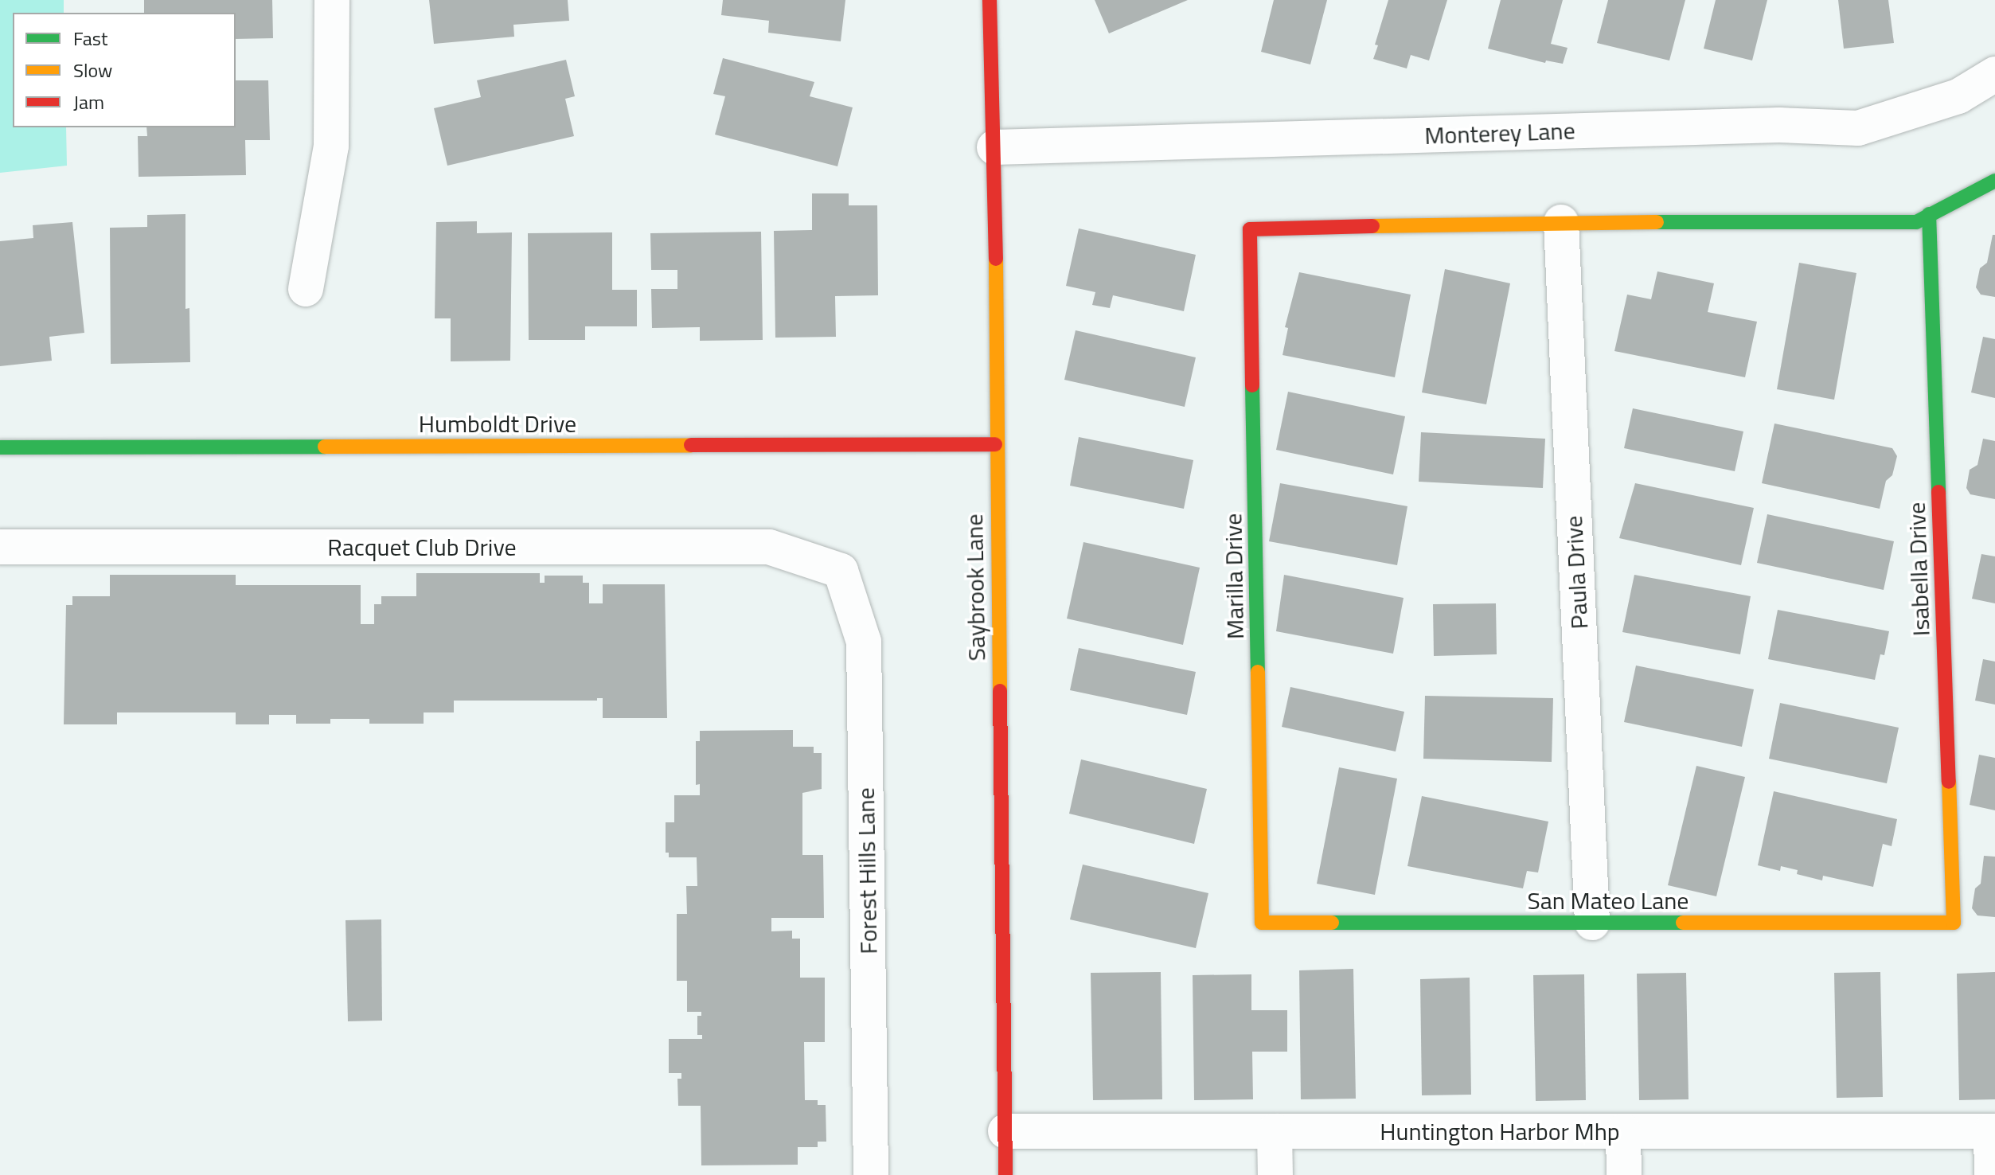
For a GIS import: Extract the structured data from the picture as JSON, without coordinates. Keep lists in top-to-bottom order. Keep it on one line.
{"streets":{"street":["Monterey Lane","Humboldt Drive","Racquet Club Drive","Isabella Drive","Paula Drive","Marilla Drive","Saybrook Lane","Forest Hills Lane","San Mateo Lane","Huntington Harbor Mhp"]},"crossings":[["Monterey Lane","Saybrook Lane"],["Humboldt Drive","Saybrook Lane"],["Racquet Club Drive","Forest Hills Lane"],["Isabella Drive","San Mateo Lane"],["Paula Drive","Marilla Drive"],["Paula Drive","San Mateo Lane"],["Marilla Drive","San Mateo Lane"],["Saybrook Lane","Huntington Harbor Mhp"]],"legend":["Fast","Slow","Jam"]}
